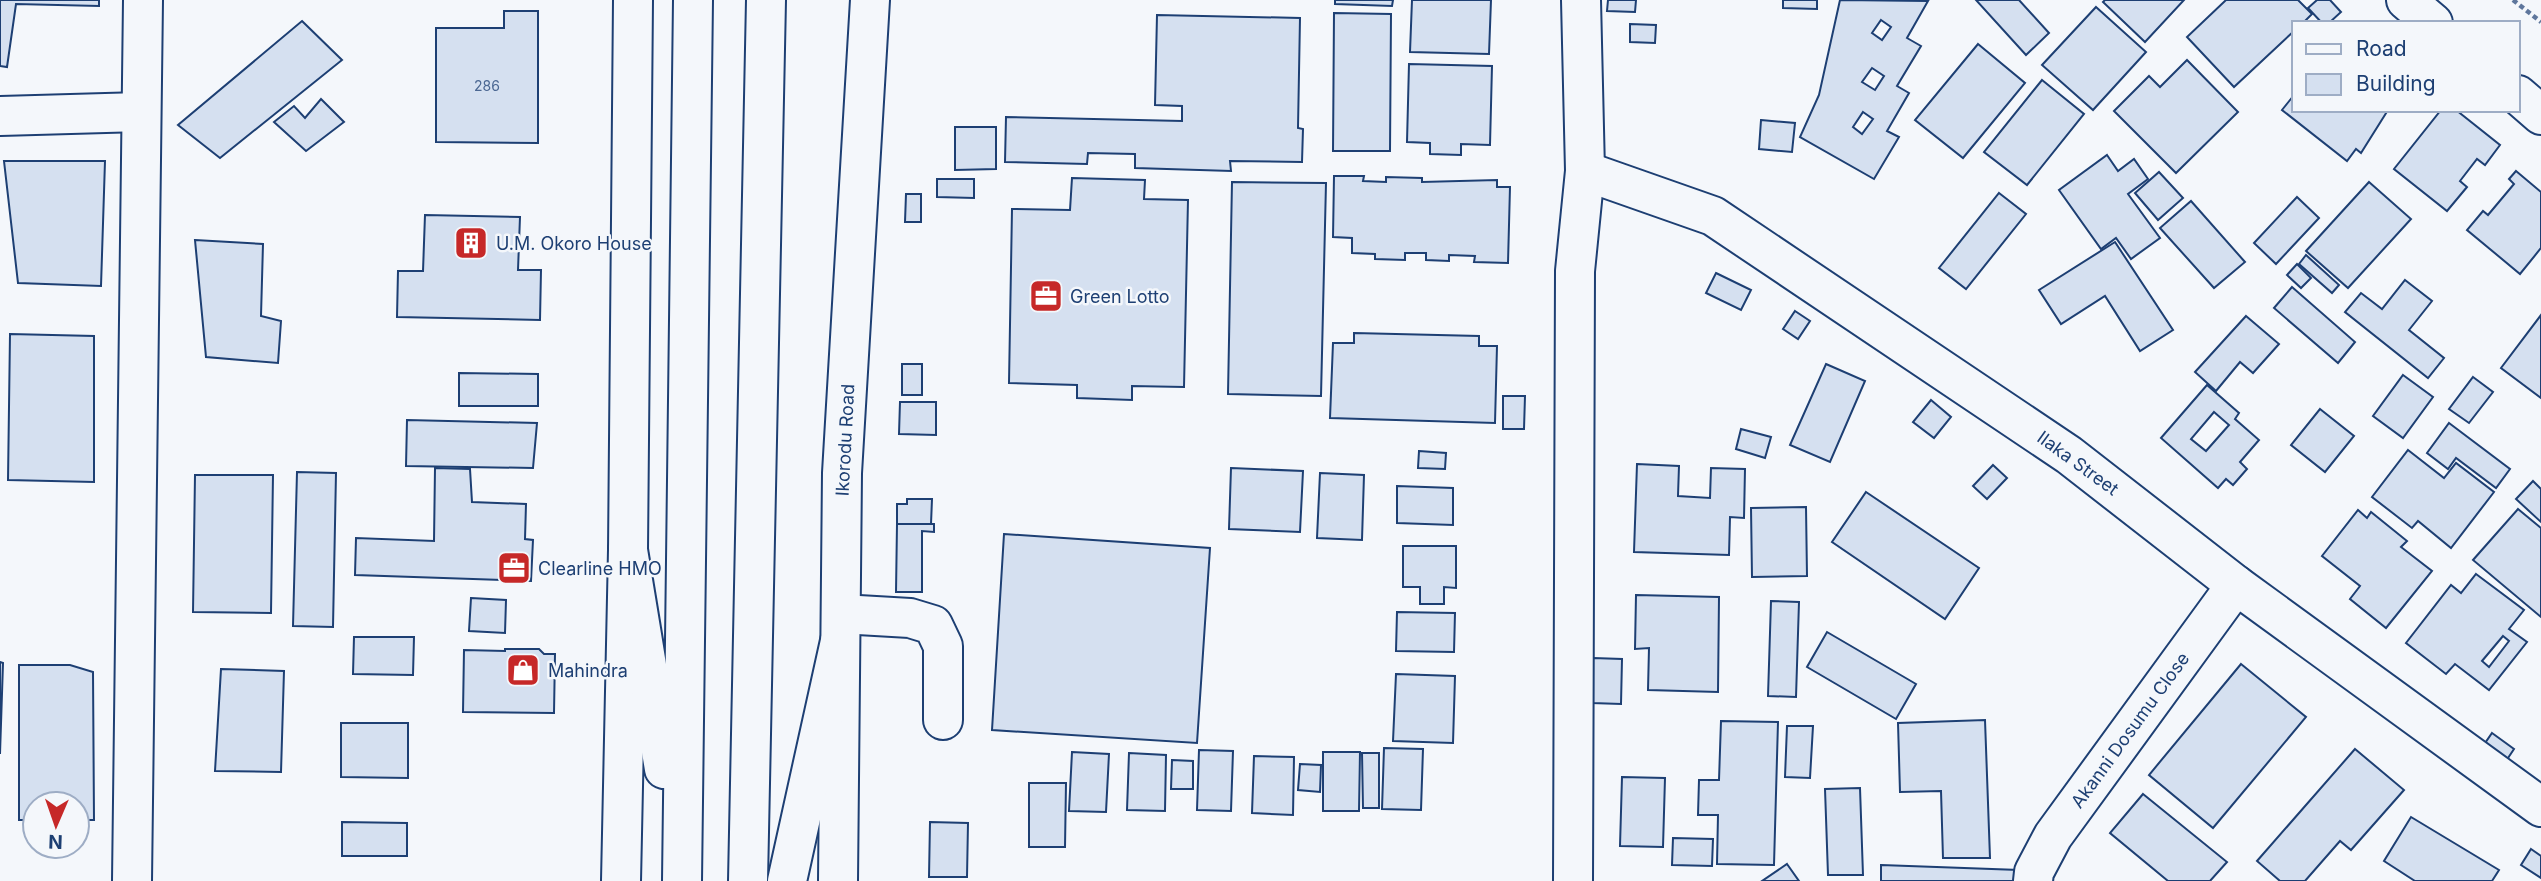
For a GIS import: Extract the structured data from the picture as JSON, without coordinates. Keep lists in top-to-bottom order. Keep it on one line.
{"streets":{"main road":["Ikorodu Road","Ilaka Street","Akanni Dosumu Close"]},"crossings":[["Ilaka Street","Akanni Dosumu Close"]],"places":{"building":["U.M. Okoro House"],"office":["Green Lotto","Clearline HMO"],"shop":["Mahindra"]},"house_numbers":["286"],"legend":["Road","Building"],"north":"bottom"}
